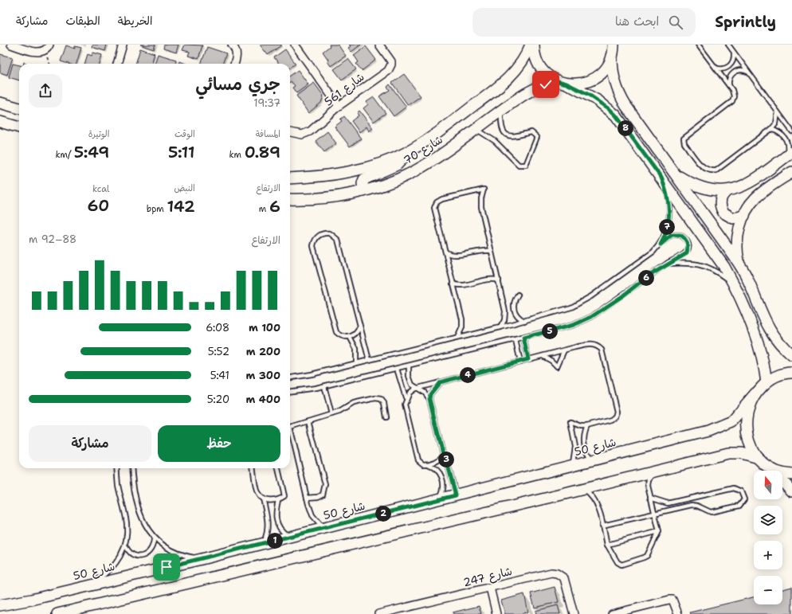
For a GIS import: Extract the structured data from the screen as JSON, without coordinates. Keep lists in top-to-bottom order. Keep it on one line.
{"streets":{"main road":["شارع 70","شارع 50"],"street":["شارع 561","شارع 247"]},"north":"top","page":{"header":"Sprintly","search":"ابحث هنا","nav":["الخريطة","الطبقات","مشاركة"],"heading":["جري مسائي","19:37"],"stats":[["المسافة","0.89 km"],["الوقت","5:11"],["الوتيرة","5:49 /km"],["الارتفاع","6 m"],["النبض","142 bpm"],["kcal","60"]],"pins":["8","7","6","5","4","3","2","1"],"chart":["الارتفاع","88–92 m"],"list":[{"name":"100 m","note":"6:08"},{"name":"200 m","note":"5:52"},{"name":"300 m","note":"5:41"},{"name":"400 m","note":"5:20"}],"buttons":["حفظ","مشاركة"],"map_buttons":["+","−"]}}
